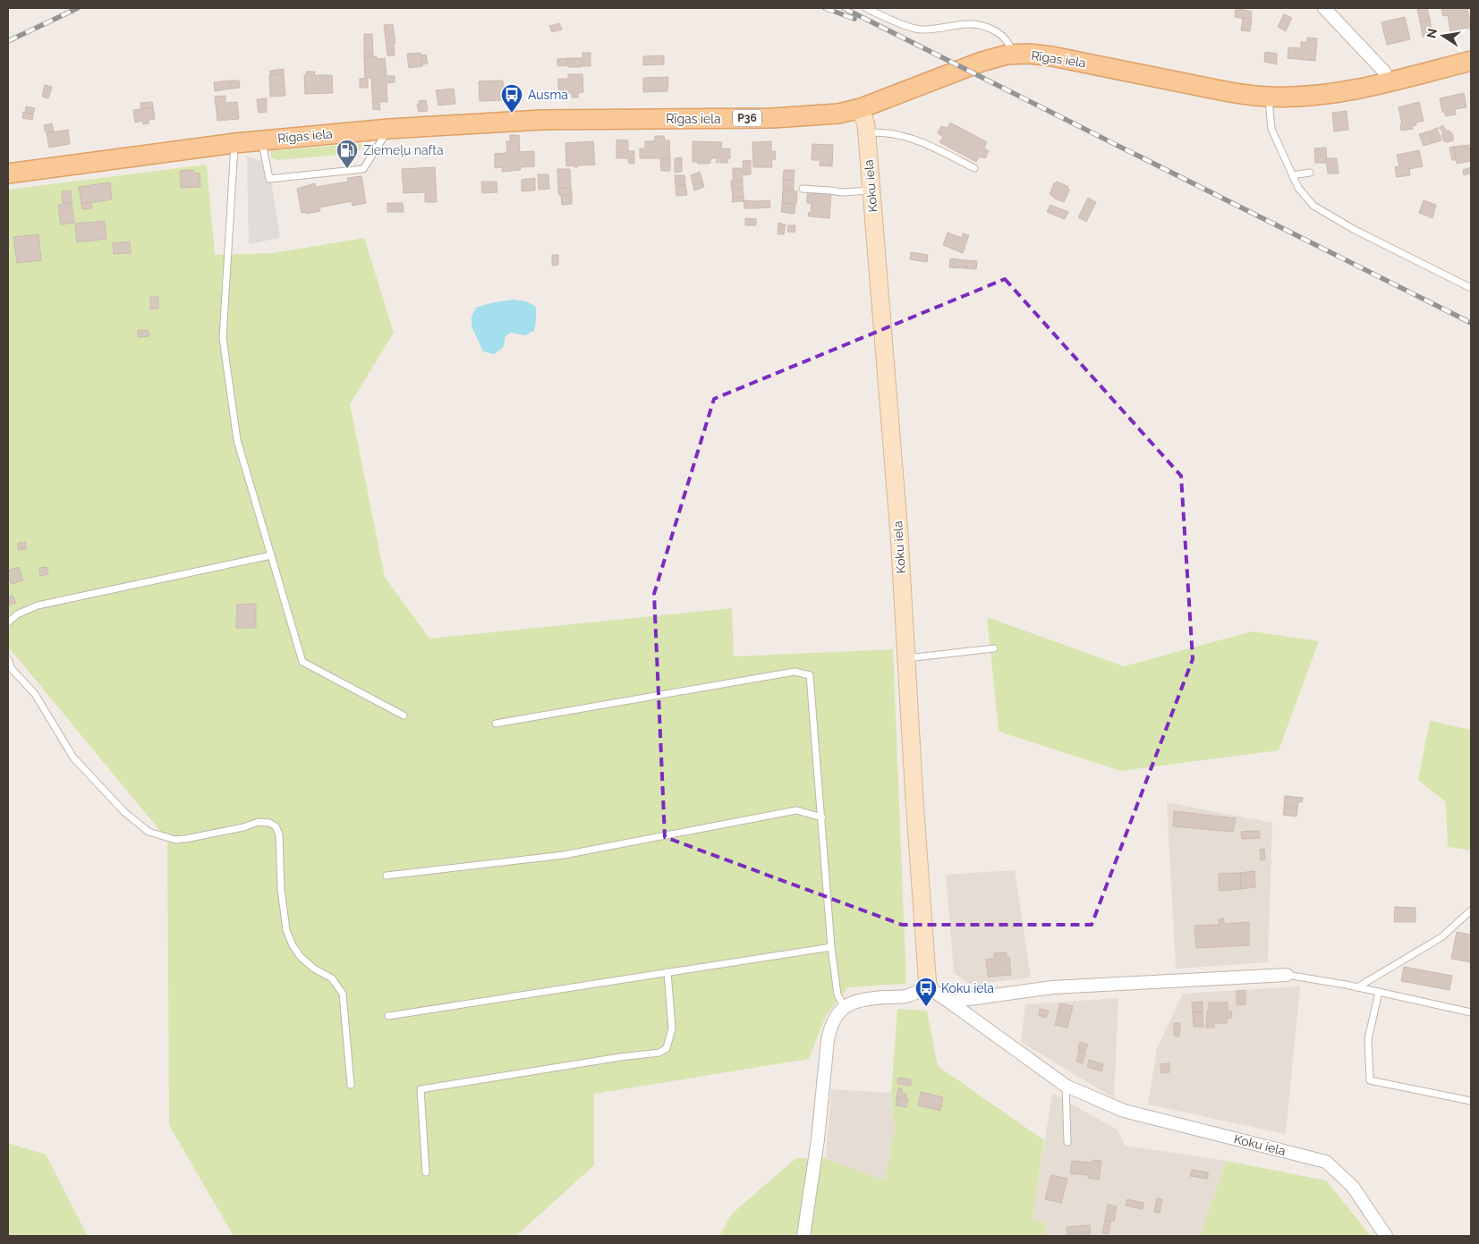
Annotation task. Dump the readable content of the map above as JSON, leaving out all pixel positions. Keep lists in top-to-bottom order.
{
  "streets": {
    "main road": ["Rīgas iela", "P36"],
    "street": ["Koku iela"]
  },
  "crossings": [
    ["Rīgas iela", "Koku iela"]
  ],
  "places": {
    "bus stop": ["Ausma", "Koku iela"],
    "fuel station": ["Ziemeļu nafta"]
  },
  "north": "left"
}
